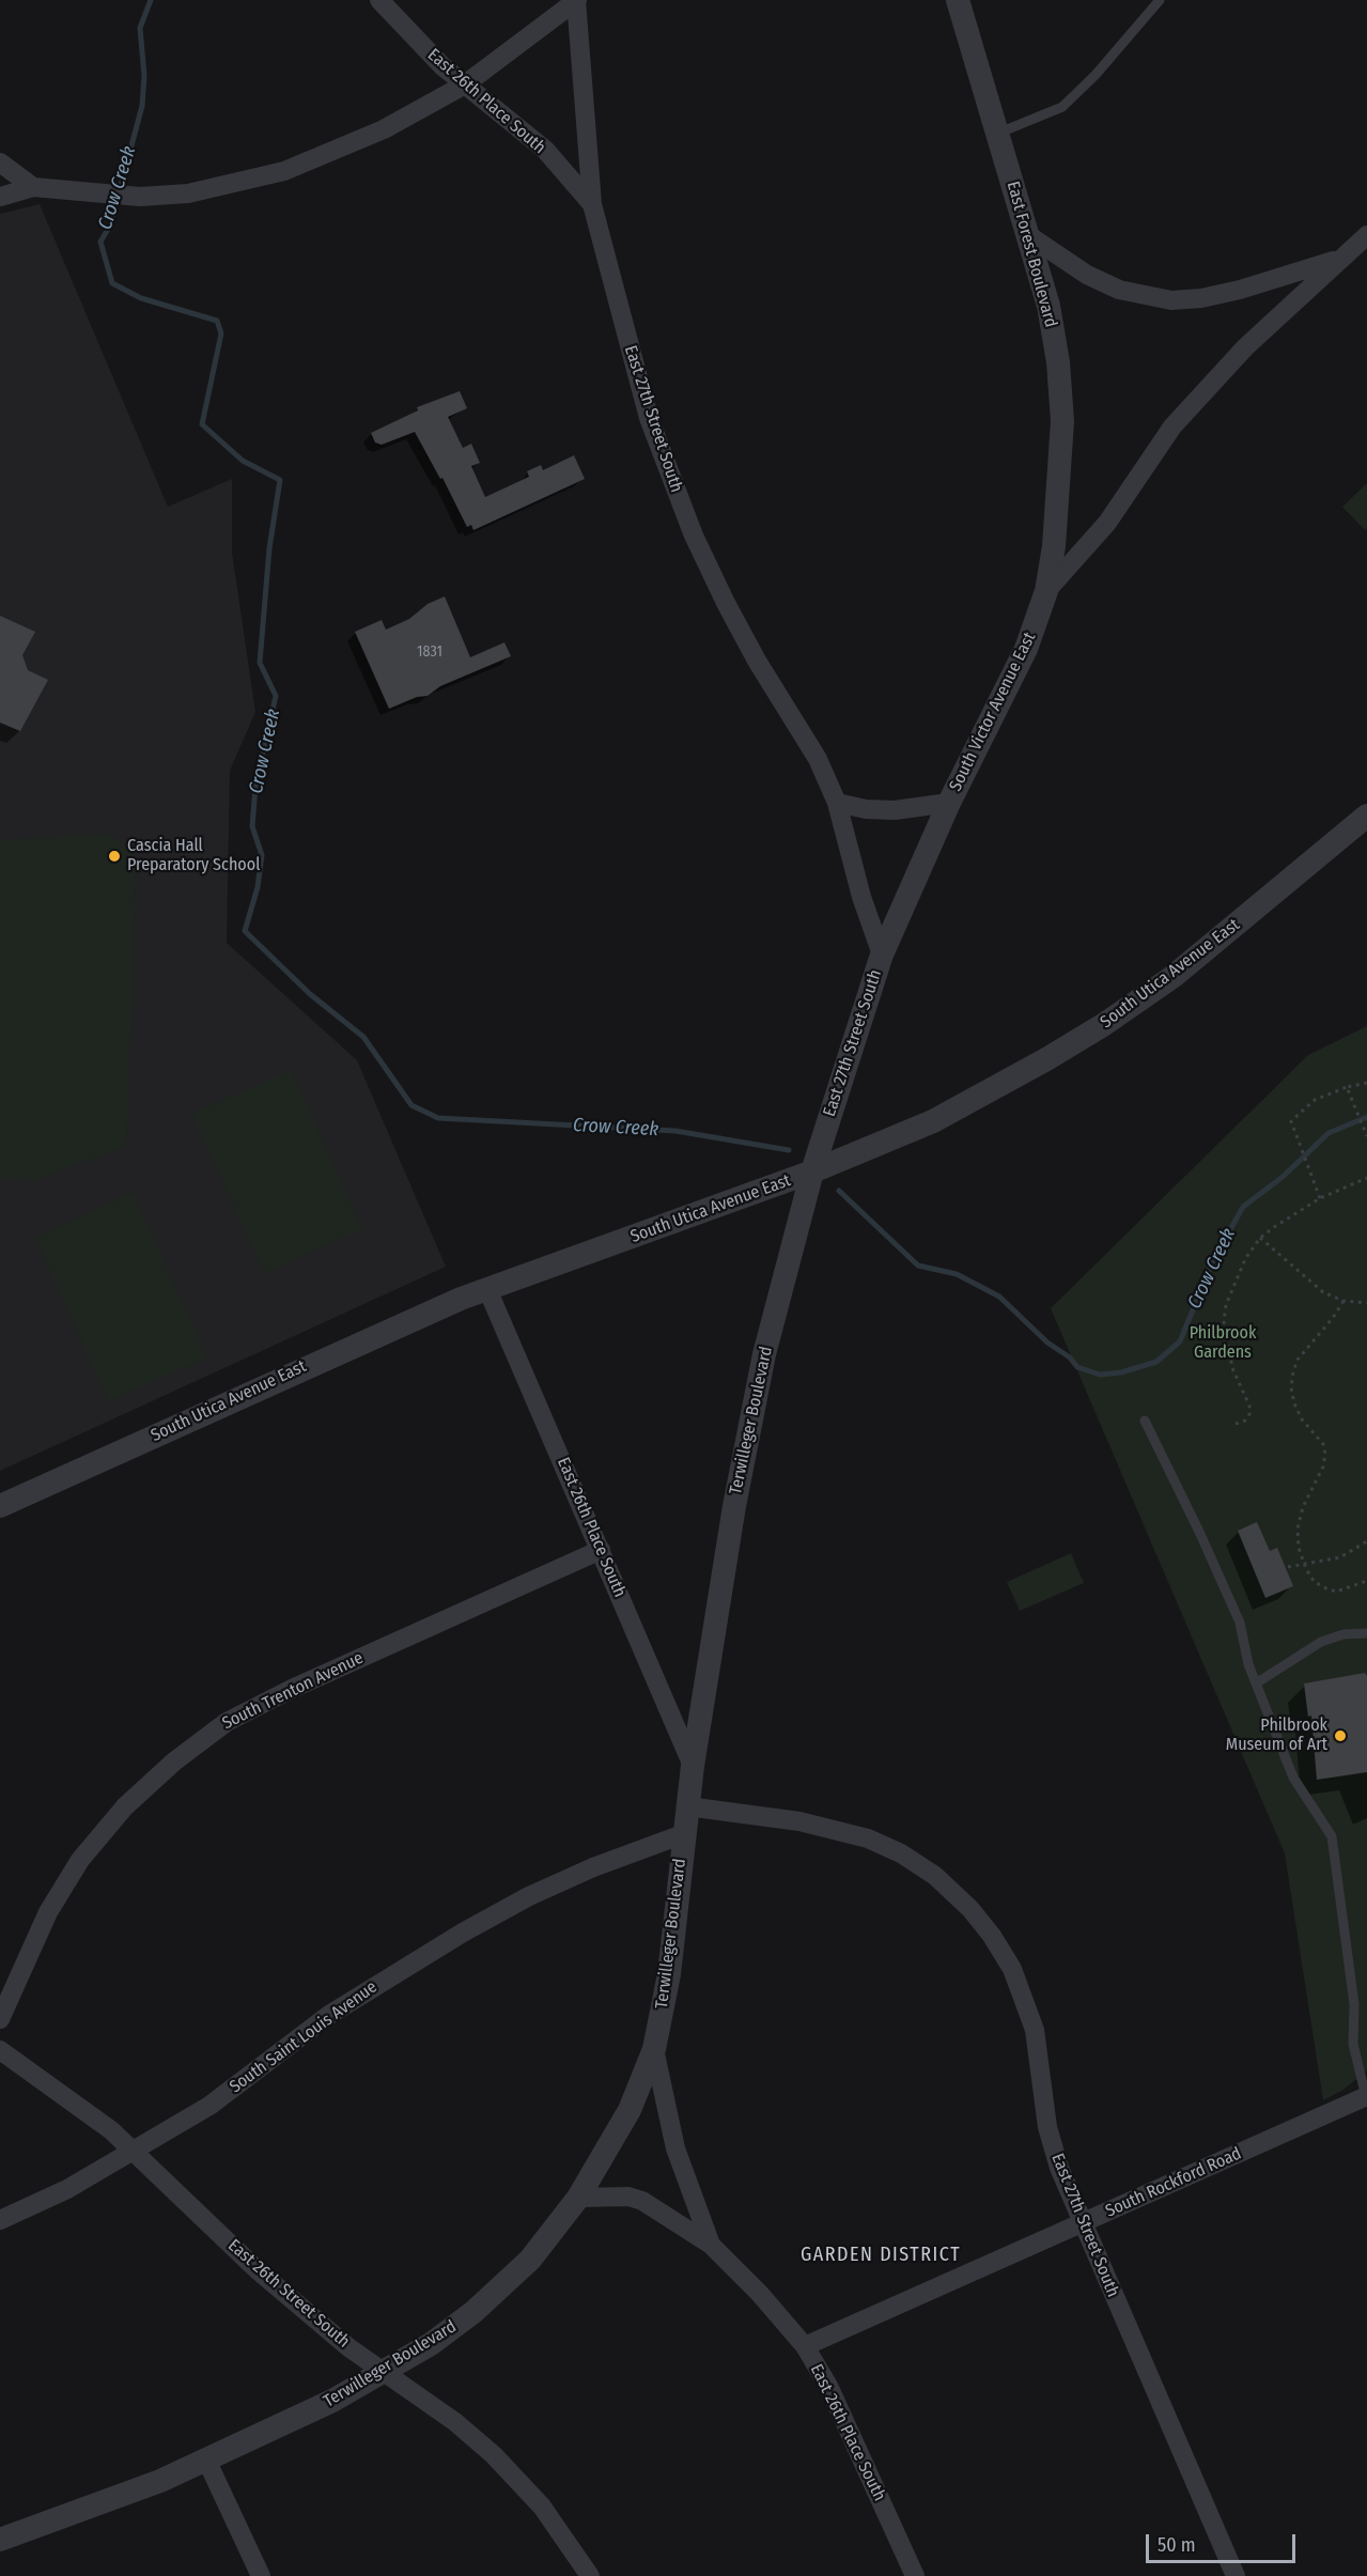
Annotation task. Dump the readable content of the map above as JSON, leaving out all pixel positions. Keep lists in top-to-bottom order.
{
  "streets": {
    "street": [
      "East 26th Place South",
      "East Forest Boulevard",
      "East 27th Street South",
      "South Victor Avenue East",
      "South Utica Avenue East",
      "Terwilleger Boulevard",
      "South Trenton Avenue",
      "South Saint Louis Avenue",
      "South Rockford Road",
      "East 26th Street South"
    ]
  },
  "crossings": [
    ["East 26th Place South", "East 27th Street South"],
    ["East 26th Place South", "South Utica Avenue East"],
    ["East 26th Place South", "Terwilleger Boulevard"],
    ["East 26th Place South", "South Trenton Avenue"],
    ["East 26th Place South", "South Rockford Road"],
    ["East Forest Boulevard", "South Victor Avenue East"],
    ["East 27th Street South", "South Victor Avenue East"],
    ["East 27th Street South", "South Utica Avenue East"],
    ["East 27th Street South", "Terwilleger Boulevard"],
    ["East 27th Street South", "South Rockford Road"],
    ["South Utica Avenue East", "Terwilleger Boulevard"],
    ["Terwilleger Boulevard", "South Saint Louis Avenue"],
    ["Terwilleger Boulevard", "East 26th Street South"],
    ["South Saint Louis Avenue", "East 26th Street South"]
  ],
  "districts": ["GARDEN DISTRICT"],
  "water": ["Crow Creek"],
  "parks": ["Philbrook Gardens"],
  "places": ["Cascia Hall Preparatory School", "Philbrook Museum of Art"],
  "house_numbers": ["1831"],
  "scale_bar": "50 m"
}
